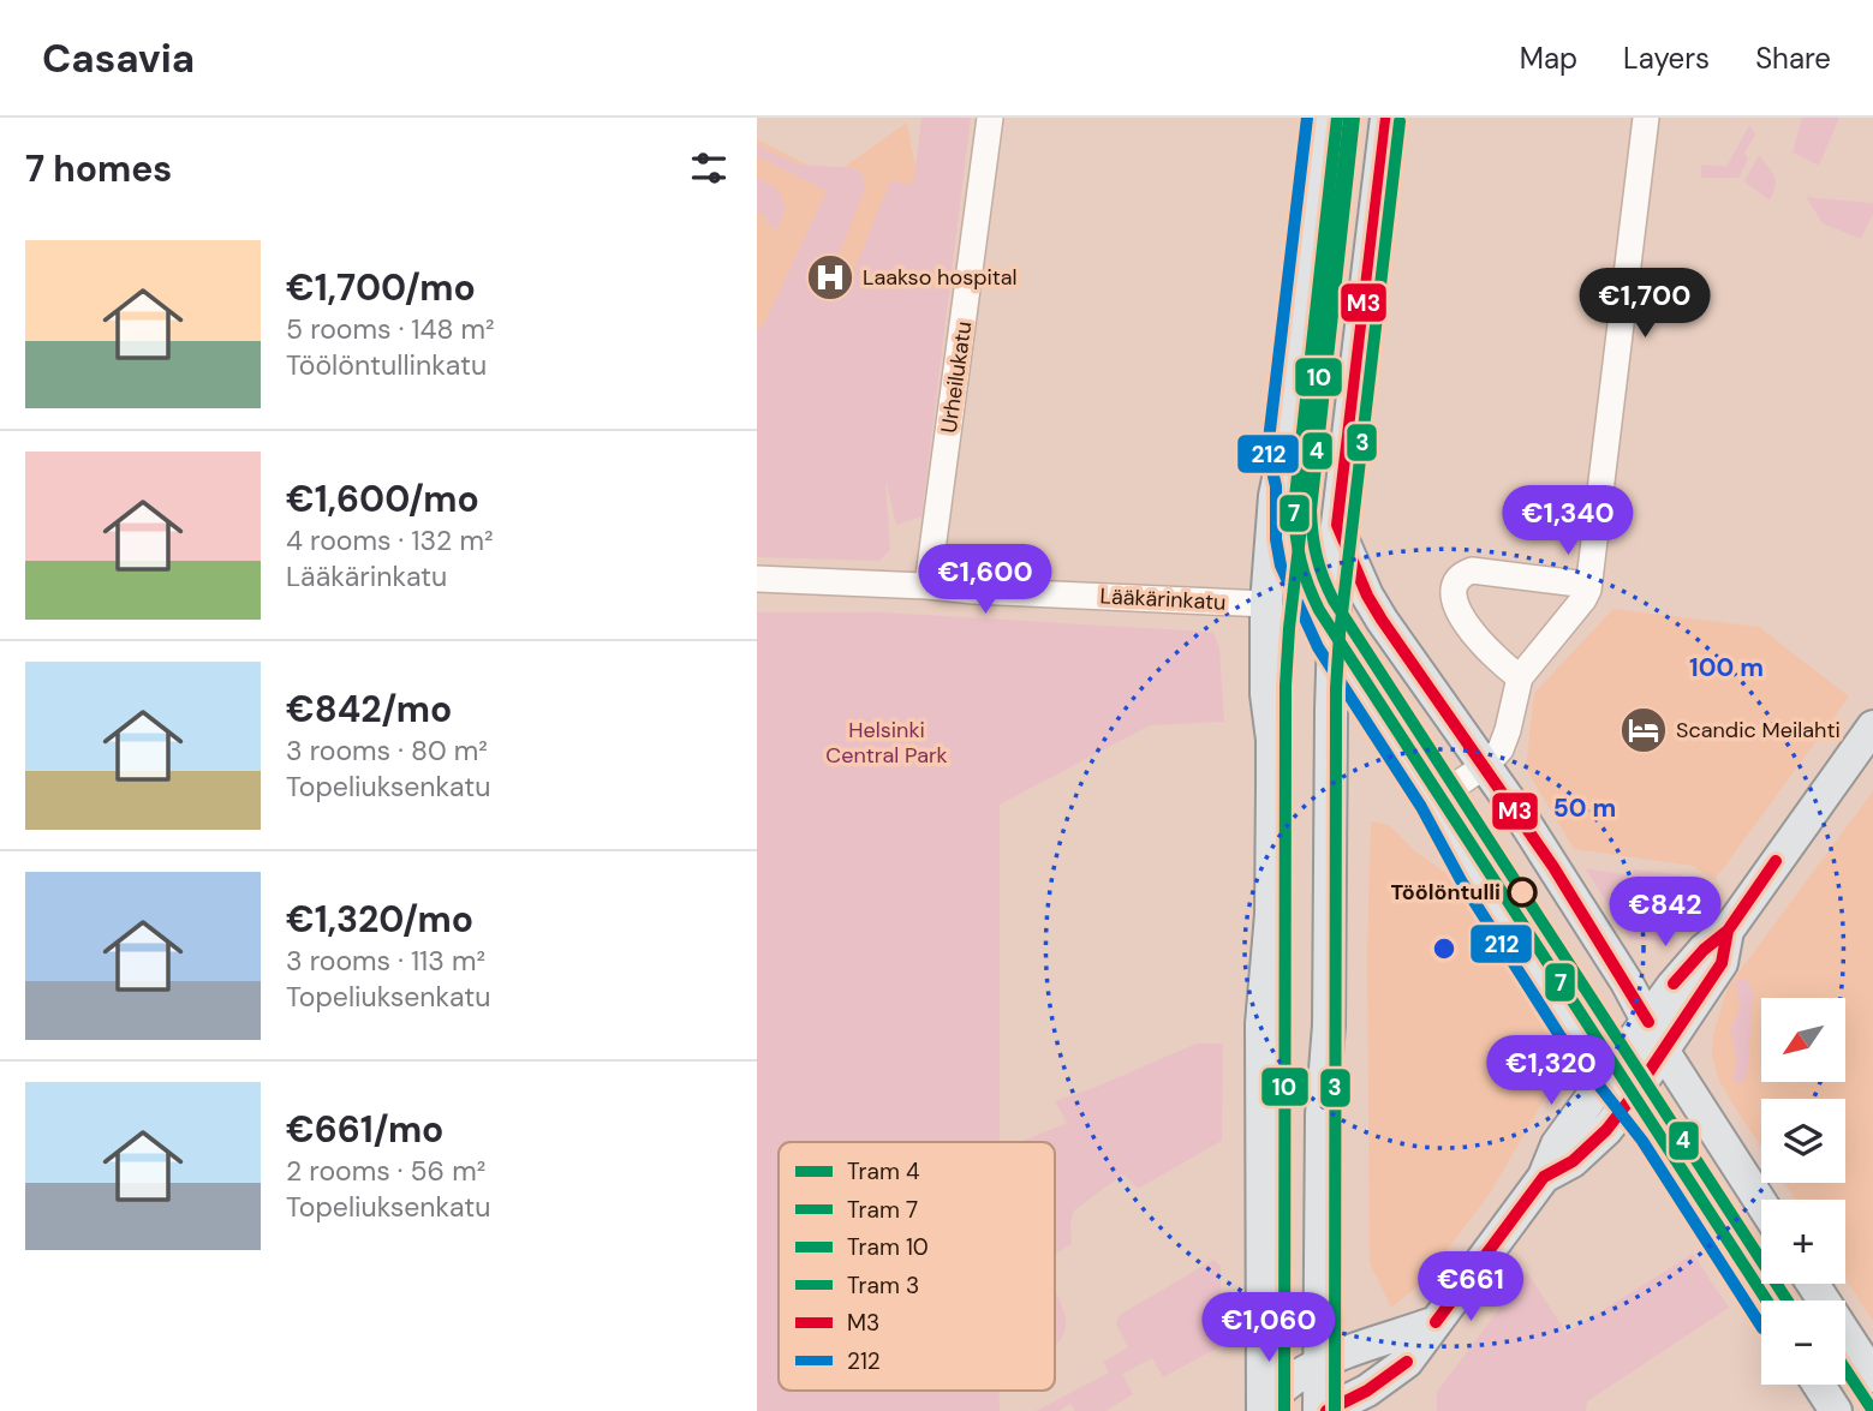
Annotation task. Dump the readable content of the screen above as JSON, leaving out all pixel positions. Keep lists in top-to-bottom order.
{
  "streets": {
    "street": ["Urheilukatu", "Lääkärinkatu"]
  },
  "crossings": [
    ["Urheilukatu", "Lääkärinkatu"]
  ],
  "parks": ["Helsinki Central Park"],
  "places": {
    "hospital": ["Laakso hospital"],
    "hotel": ["Scandic Meilahti"],
    "other": ["Töölöntulli"]
  },
  "lines": [
    "tram line 4",
    "tram line 7",
    "tram line 10",
    "transit line M3",
    "transit line 212",
    "tram line 3"
  ],
  "legend": [
    "Tram 4",
    "Tram 7",
    "Tram 10",
    "Tram 3",
    "M3",
    "212"
  ],
  "north": "bottom left",
  "page": {
    "header": "Casavia",
    "nav": ["Map", "Layers", "Share"],
    "heading": "7 homes",
    "list": [
      {
        "name": "€1,700/mo",
        "note": "5 rooms · 148 m² · Töölöntullinkatu"
      },
      {
        "name": "€1,600/mo",
        "note": "4 rooms · 132 m² · Lääkärinkatu"
      },
      {
        "name": "€842/mo",
        "note": "3 rooms · 80 m² · Topeliuksenkatu"
      },
      {
        "name": "€1,320/mo",
        "note": "3 rooms · 113 m² · Topeliuksenkatu"
      },
      {
        "name": "€661/mo",
        "note": "2 rooms · 56 m² · Topeliuksenkatu"
      }
    ],
    "price": [
      "€1,700",
      "€1,340",
      "€1,600",
      "€842",
      "€1,320",
      "€661",
      "€1,060"
    ],
    "map_buttons": ["+", "−"]
  },
  "rings": ["100 m", "50 m"]
}
